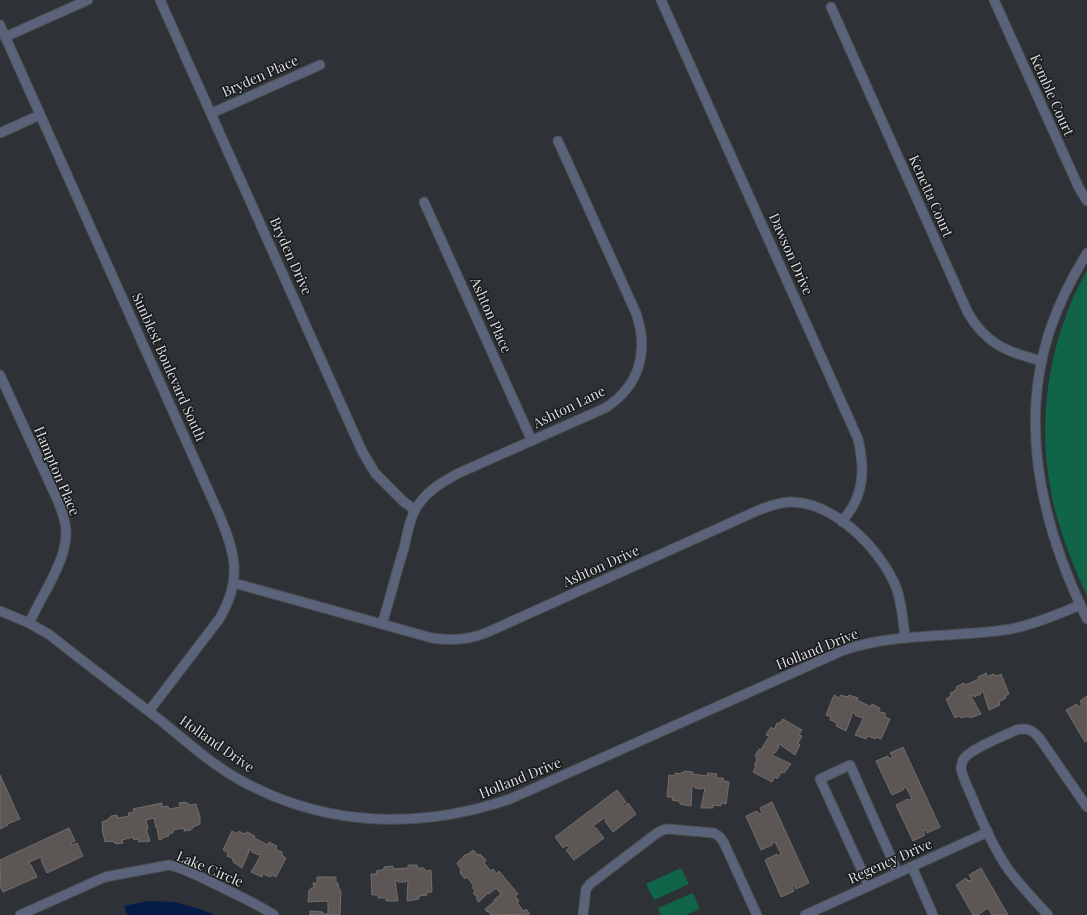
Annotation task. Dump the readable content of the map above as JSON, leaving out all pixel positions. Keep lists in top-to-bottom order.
{
  "streets": {
    "street": [
      "Bryden Place",
      "Kemble Court",
      "Kenetta Court",
      "Dawson Drive",
      "Bryden Drive",
      "Ashton Place",
      "Sunblest Boulevard South",
      "Ashton Lane",
      "Hampton Place",
      "Ashton Drive",
      "Holland Drive",
      "Regency Drive",
      "Lake Circle"
    ]
  },
  "crossings": [
    ["Bryden Place", "Bryden Drive"],
    ["Dawson Drive", "Ashton Drive"],
    ["Bryden Drive", "Ashton Lane"],
    ["Ashton Place", "Ashton Lane"],
    ["Sunblest Boulevard South", "Ashton Drive"],
    ["Sunblest Boulevard South", "Holland Drive"],
    ["Ashton Lane", "Ashton Drive"],
    ["Hampton Place", "Holland Drive"],
    ["Ashton Drive", "Holland Drive"]
  ]
}
